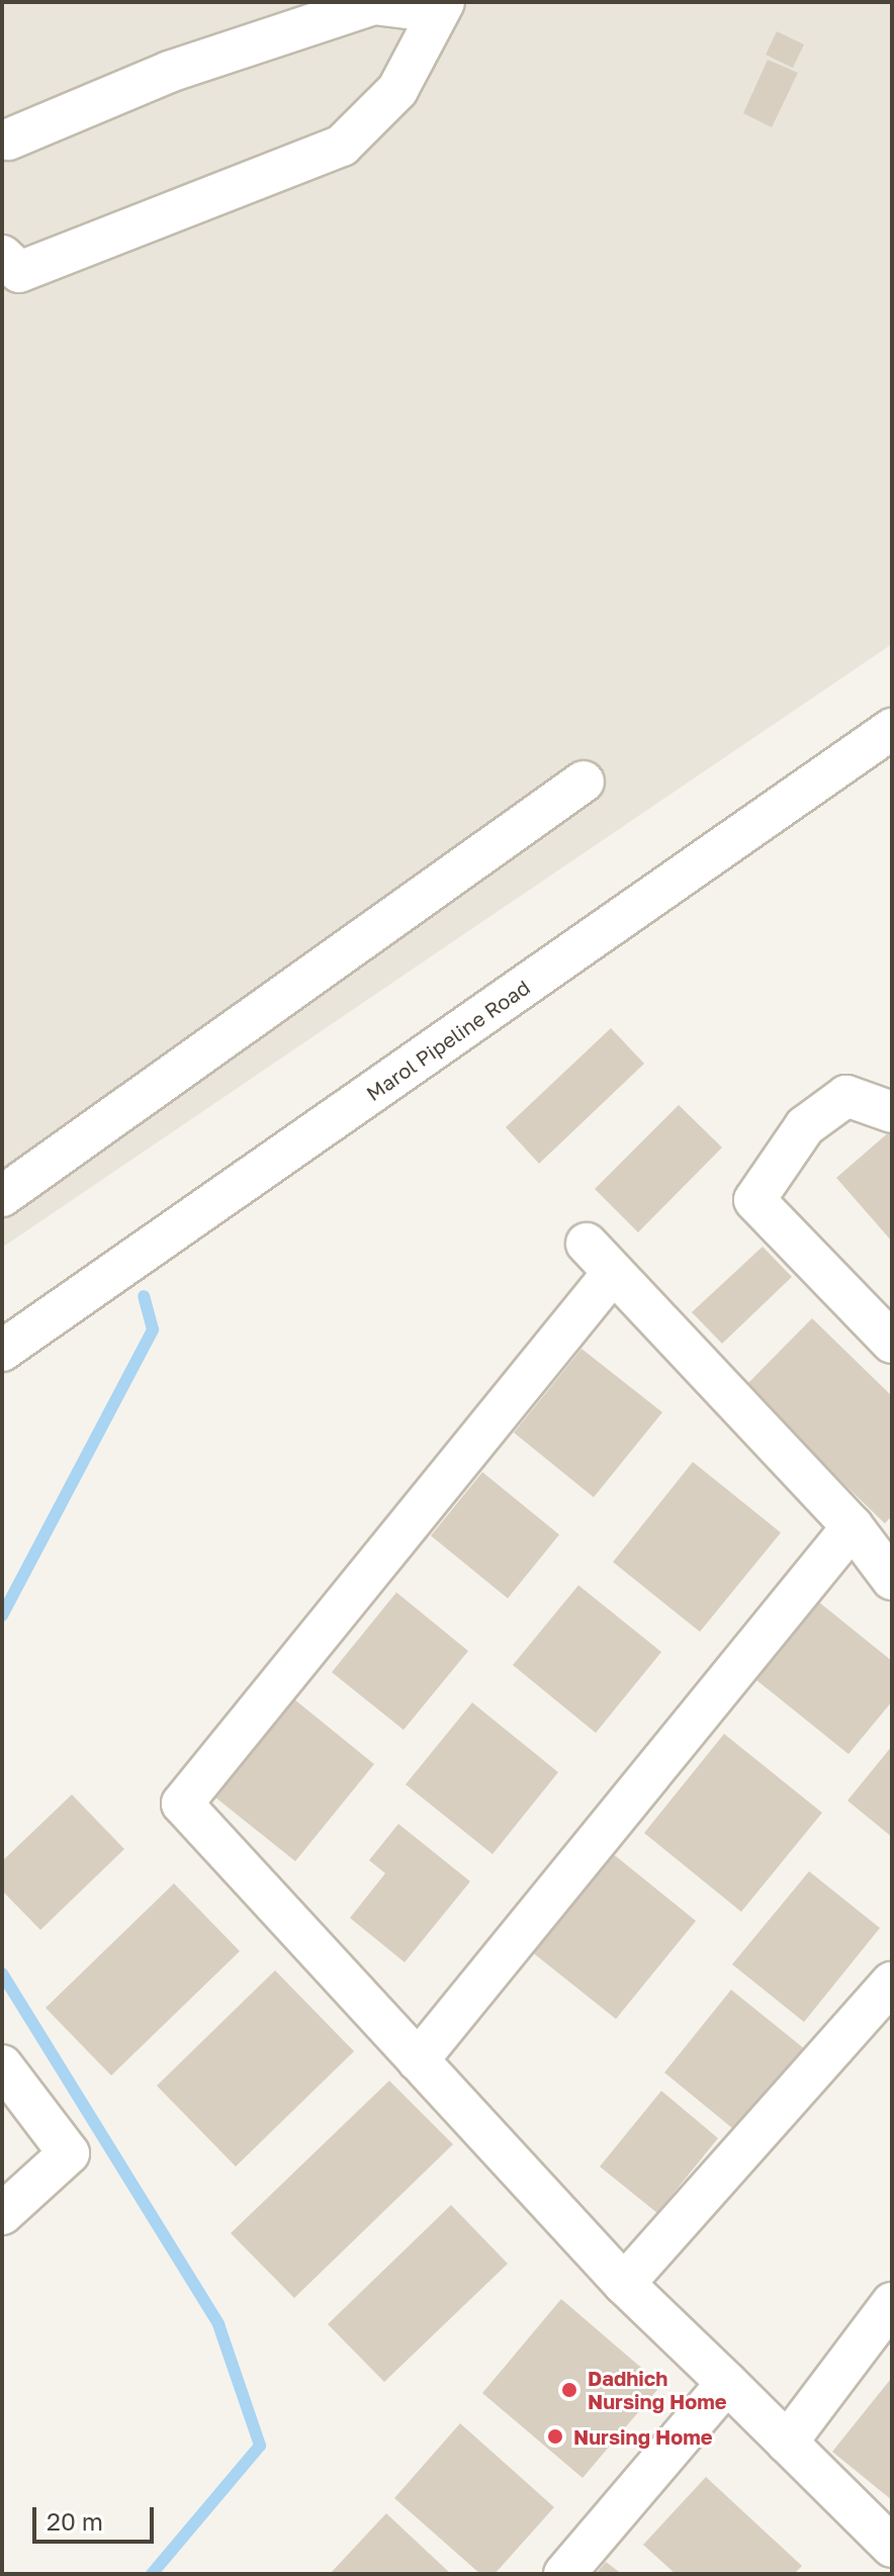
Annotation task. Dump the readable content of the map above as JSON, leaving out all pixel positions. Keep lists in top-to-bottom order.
{
  "streets": {
    "street": ["Marol Pipeline Road"]
  },
  "places": ["Dadhich Nursing Home", "Nursing Home"],
  "scale_bar": "20 m"
}
